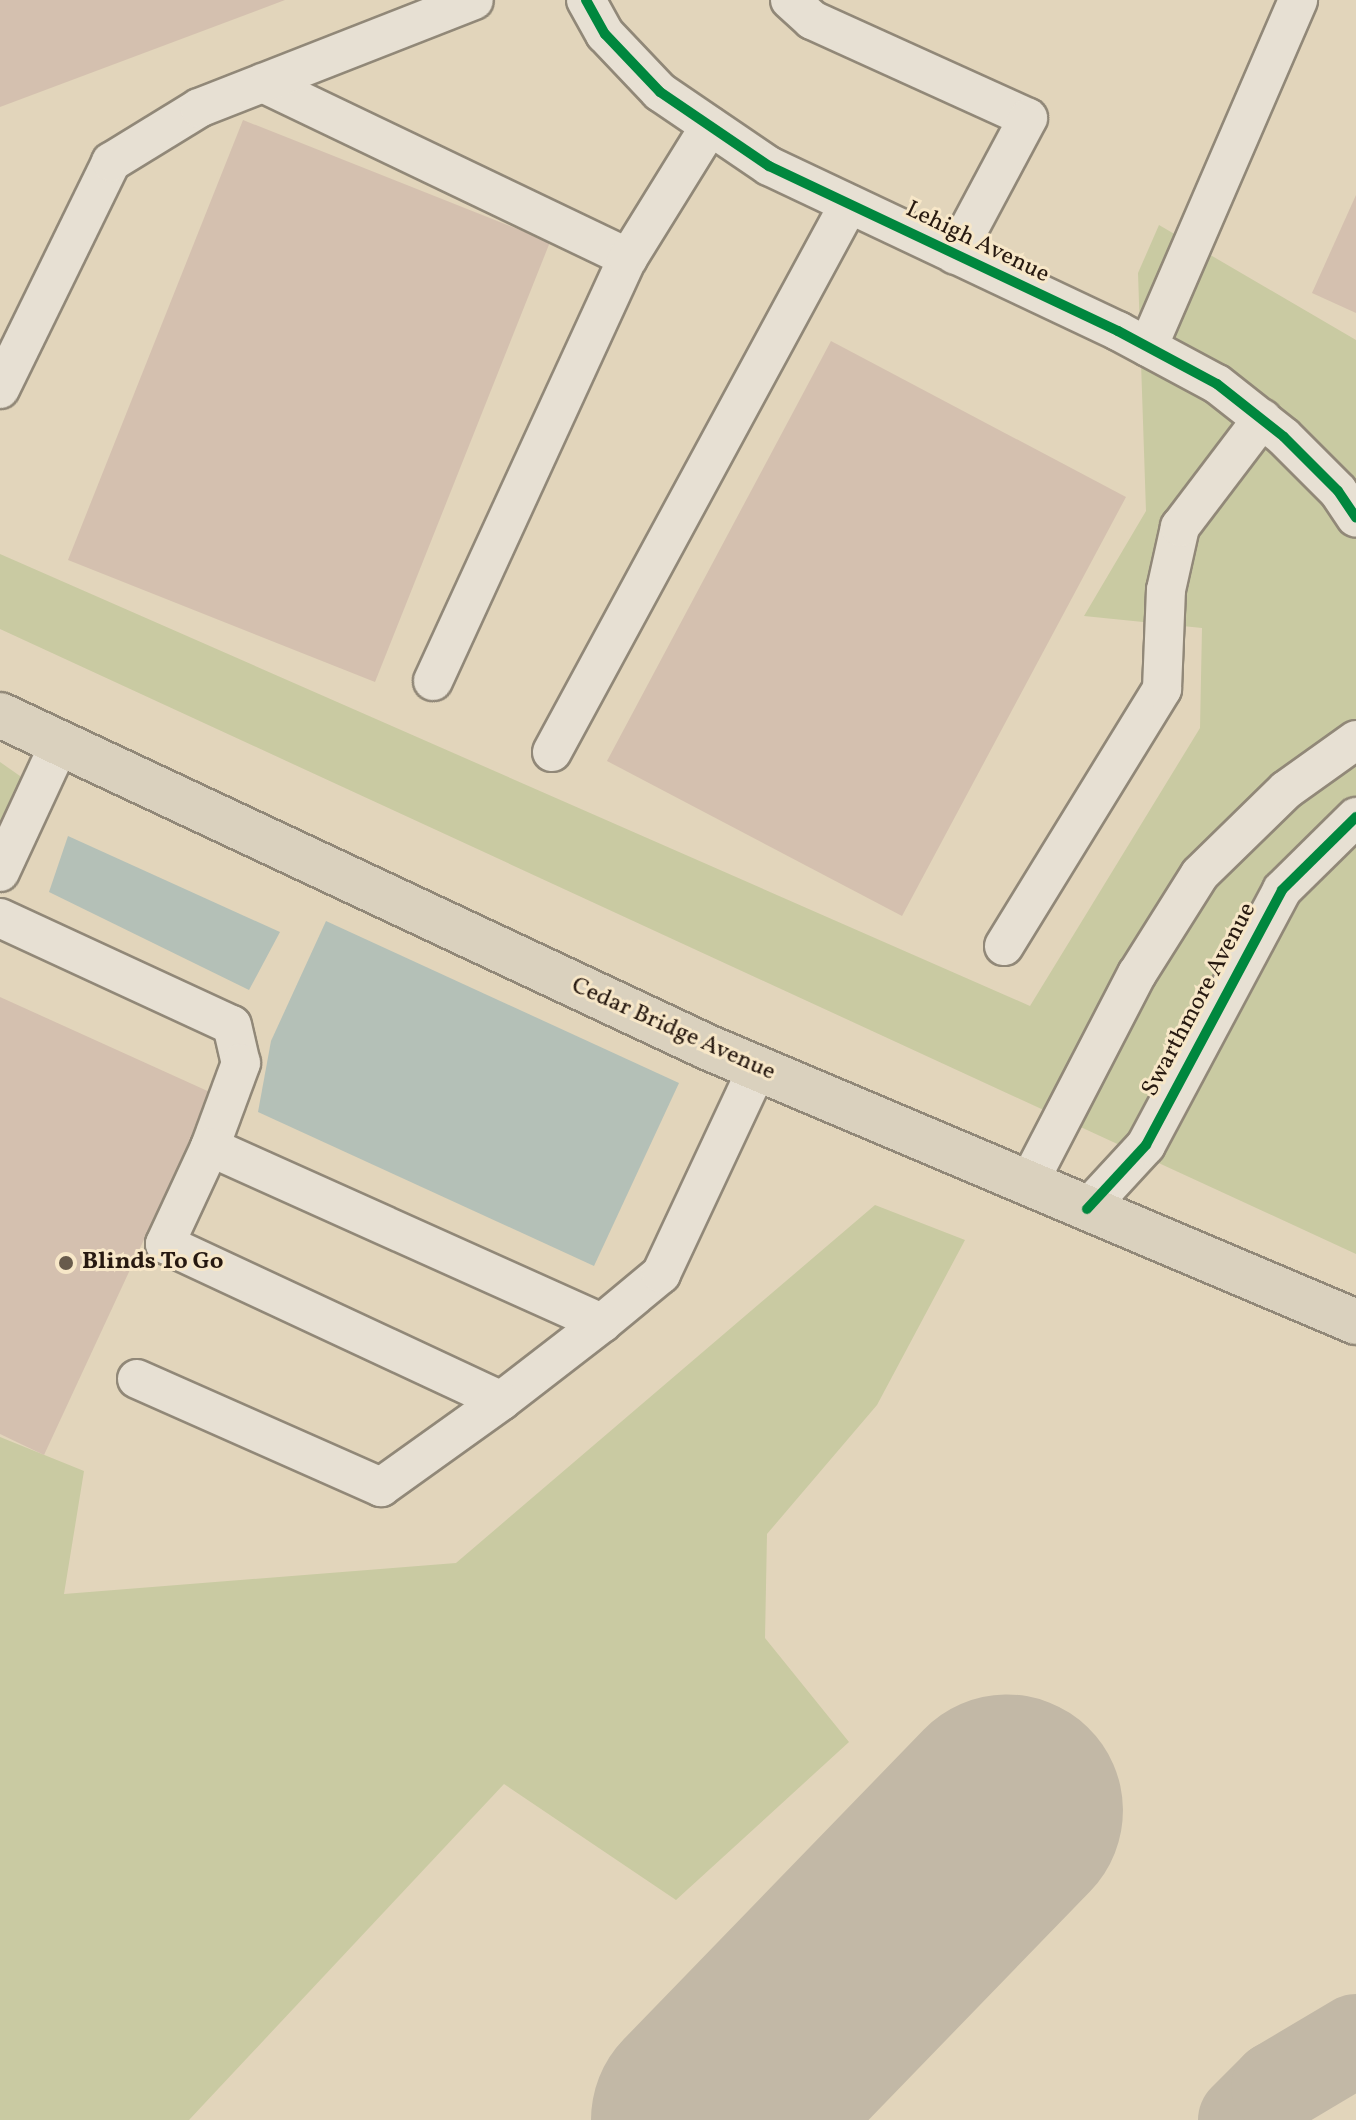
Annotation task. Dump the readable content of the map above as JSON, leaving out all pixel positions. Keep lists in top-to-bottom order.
{
  "streets": {
    "main road": ["Cedar Bridge Avenue"],
    "street": ["Lehigh Avenue", "Swarthmore Avenue"]
  },
  "crossings": [
    ["Swarthmore Avenue", "Cedar Bridge Avenue"]
  ],
  "places": ["Blinds To Go"]
}
